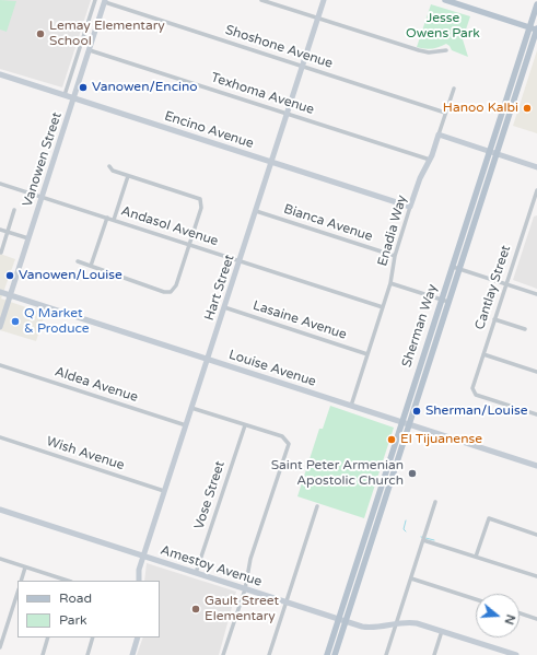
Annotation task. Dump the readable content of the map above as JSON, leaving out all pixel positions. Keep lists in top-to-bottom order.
{
  "streets": {
    "main road": ["Sherman Way"],
    "street": [
      "Shoshone Avenue",
      "Texhoma Avenue",
      "Encino Avenue",
      "Vanowen Street",
      "Bianca Avenue",
      "Andasol Avenue",
      "Enadia Way",
      "Hart Street",
      "Cantlay Street",
      "Lasaine Avenue",
      "Louise Avenue",
      "Aldea Avenue",
      "Wish Avenue",
      "Vose Street",
      "Amestoy Avenue"
    ]
  },
  "crossings": [
    ["Shoshone Avenue", "Vanowen Street"],
    ["Shoshone Avenue", "Enadia Way"],
    ["Shoshone Avenue", "Hart Street"],
    ["Texhoma Avenue", "Vanowen Street"],
    ["Texhoma Avenue", "Enadia Way"],
    ["Texhoma Avenue", "Hart Street"],
    ["Encino Avenue", "Vanowen Street"],
    ["Encino Avenue", "Enadia Way"],
    ["Encino Avenue", "Hart Street"],
    ["Vanowen Street", "Andasol Avenue"],
    ["Vanowen Street", "Louise Avenue"],
    ["Bianca Avenue", "Enadia Way"],
    ["Bianca Avenue", "Hart Street"],
    ["Andasol Avenue", "Enadia Way"],
    ["Andasol Avenue", "Hart Street"],
    ["Enadia Way", "Lasaine Avenue"],
    ["Enadia Way", "Louise Avenue"],
    ["Hart Street", "Lasaine Avenue"],
    ["Hart Street", "Louise Avenue"],
    ["Hart Street", "Aldea Avenue"],
    ["Hart Street", "Wish Avenue"],
    ["Hart Street", "Amestoy Avenue"],
    ["Sherman Way", "Louise Avenue"],
    ["Sherman Way", "Amestoy Avenue"],
    ["Vose Street", "Amestoy Avenue"]
  ],
  "parks": ["Jesse Owens Park"],
  "places": [
    "Lemay Elementary School",
    "Vanowen/Encino",
    "Hanoo Kalbi",
    "Vanowen/Louise",
    "Q Market & Produce",
    "Sherman/Louise",
    "El Tijuanense",
    "Saint Peter Armenian Apostolic Church",
    "Gault Street Elementary"
  ],
  "legend": ["Road", "Park"],
  "north": "right"
}
